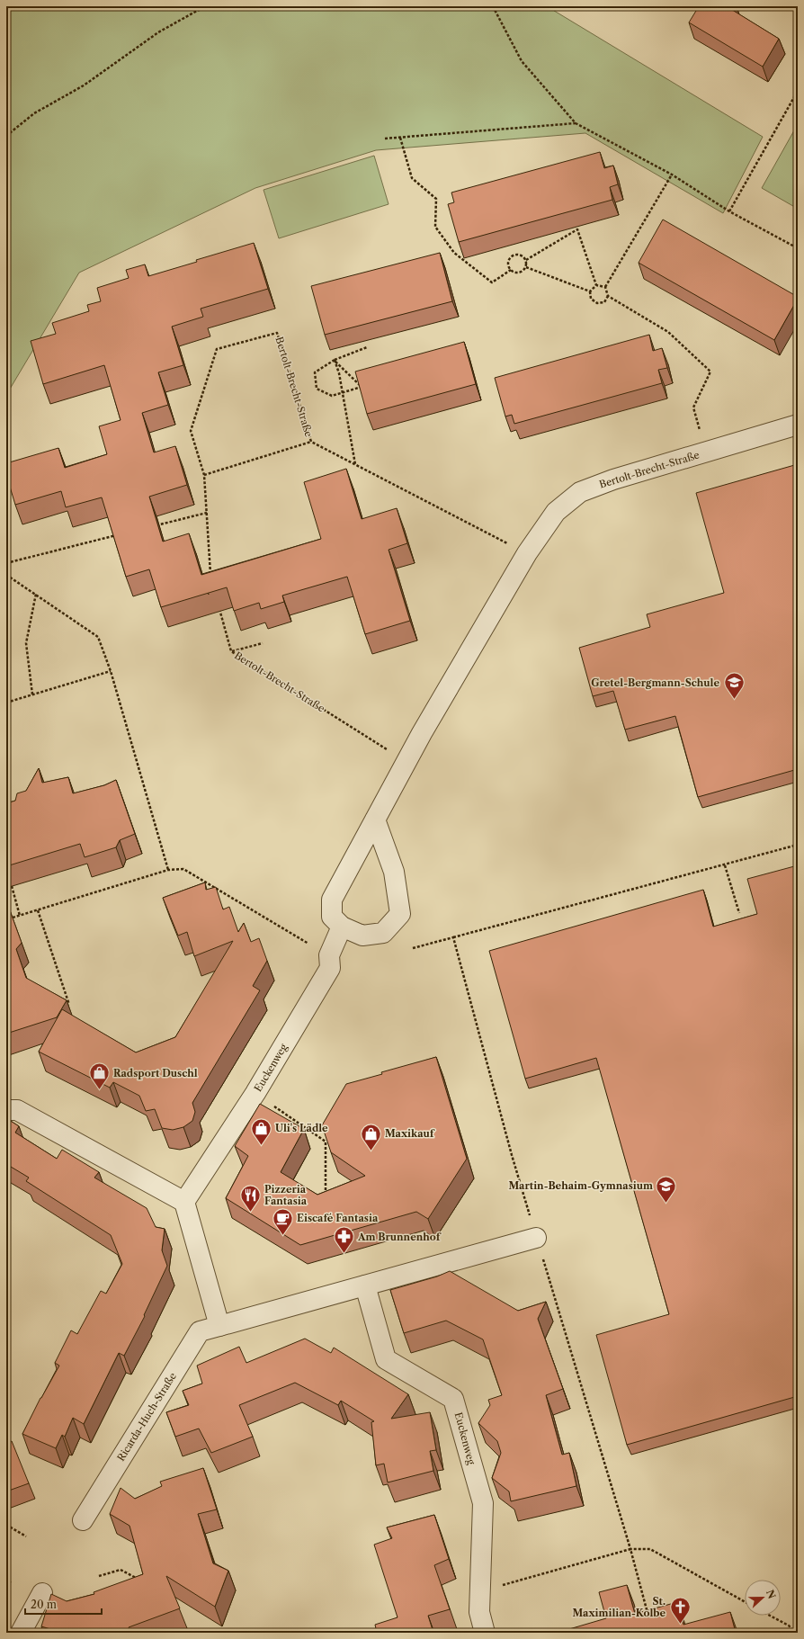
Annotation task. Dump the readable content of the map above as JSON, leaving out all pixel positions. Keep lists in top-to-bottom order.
{
  "streets": {
    "street": ["Bertolt-Brecht-Straße", "Euckenweg", "Ricarda-Huch-Straße"]
  },
  "crossings": [
    ["Bertolt-Brecht-Straße", "Euckenweg"]
  ],
  "places": {
    "school or university": ["Gretel-Bergmann-Schule", "Martin-Behaim-Gymnasium"],
    "shop": ["Radsport Duschl", "Uli's Lädle", "Maxikauf"],
    "restaurant": ["Pizzeria Fantasia"],
    "cafe": ["Eiscafé Fantasia"],
    "pharmacy": ["Am Brunnenhof"],
    "church": ["St. Maximilian-Kolbe"]
  },
  "scale_bar": "20 m",
  "north": "right"
}
